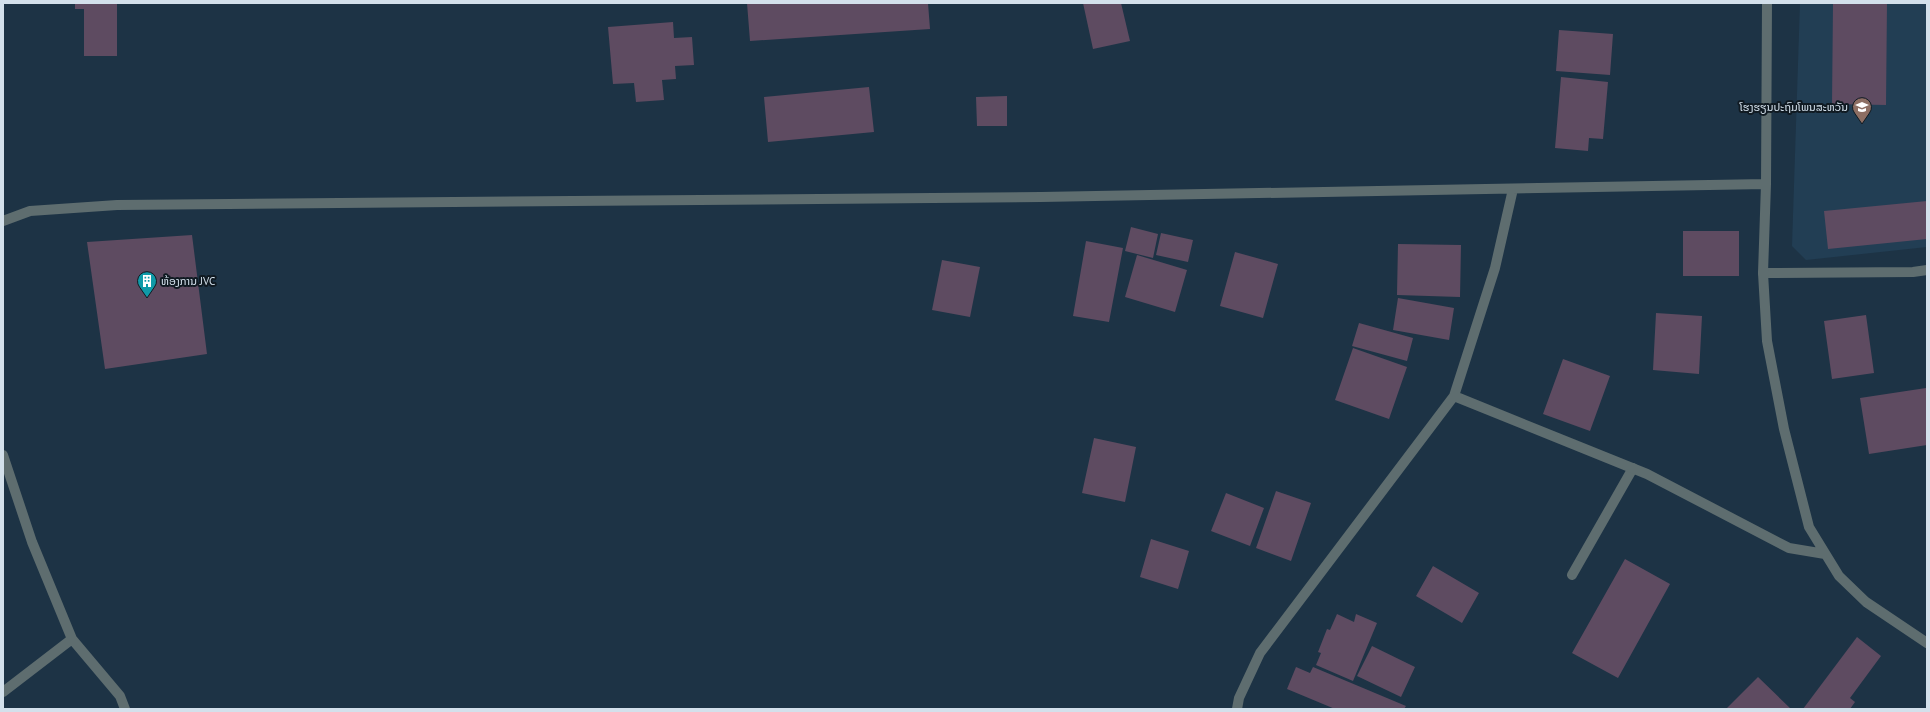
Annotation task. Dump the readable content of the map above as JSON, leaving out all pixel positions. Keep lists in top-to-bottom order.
{
  "places": {
    "school or university": ["ໂຮງຮຽນປະຖົມໂພນສະຫວັນ"],
    "building": ["ຫ້ອງການ JVC"]
  }
}
